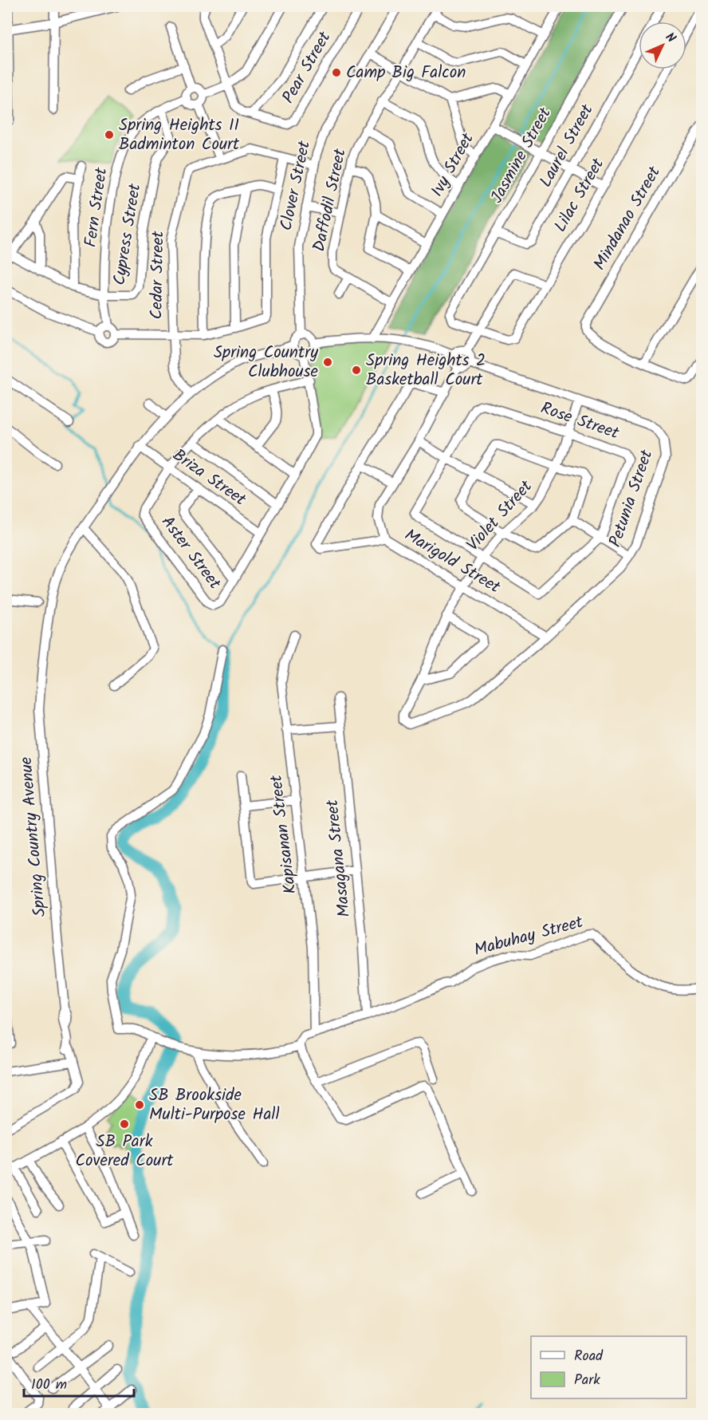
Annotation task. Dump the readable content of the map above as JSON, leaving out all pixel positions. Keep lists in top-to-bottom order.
{
  "streets": {
    "street": [
      "Pear Street",
      "Laurel Street",
      "Jasmine Street",
      "Ivy Street",
      "Clover Street",
      "Lilac Street",
      "Daffodil Street",
      "Fern Street",
      "Mindanao Street",
      "Cypress Street",
      "Cedar Street",
      "Rose Street",
      "Briza Street",
      "Petunia Street",
      "Violet Street",
      "Aster Street",
      "Marigold Street",
      "Kapisanan Street",
      "Spring Country Avenue",
      "Masagana Street",
      "Mabuhay Street"
    ]
  },
  "crossings": [
    ["Laurel Street", "Jasmine Street"],
    ["Jasmine Street", "Lilac Street"],
    ["Ivy Street", "Daffodil Street"],
    ["Clover Street", "Cedar Street"],
    ["Clover Street", "Aster Street"],
    ["Clover Street", "Spring Country Avenue"],
    ["Fern Street", "Cypress Street"],
    ["Cedar Street", "Spring Country Avenue"],
    ["Rose Street", "Violet Street"],
    ["Briza Street", "Aster Street"],
    ["Briza Street", "Spring Country Avenue"],
    ["Petunia Street", "Violet Street"],
    ["Petunia Street", "Marigold Street"],
    ["Violet Street", "Marigold Street"],
    ["Aster Street", "Spring Country Avenue"],
    ["Kapisanan Street", "Mabuhay Street"],
    ["Masagana Street", "Mabuhay Street"]
  ],
  "places": [
    "Camp Big Falcon",
    "Spring Heights II Badminton Court",
    "Spring Country Clubhouse",
    "Spring Heights 2 Basketball Court",
    "SB Brookside Multi-Purpose Hall",
    "SB Park Covered Court"
  ],
  "legend": ["Road", "Park"],
  "scale_bar": "100 m",
  "north": "top right"
}
